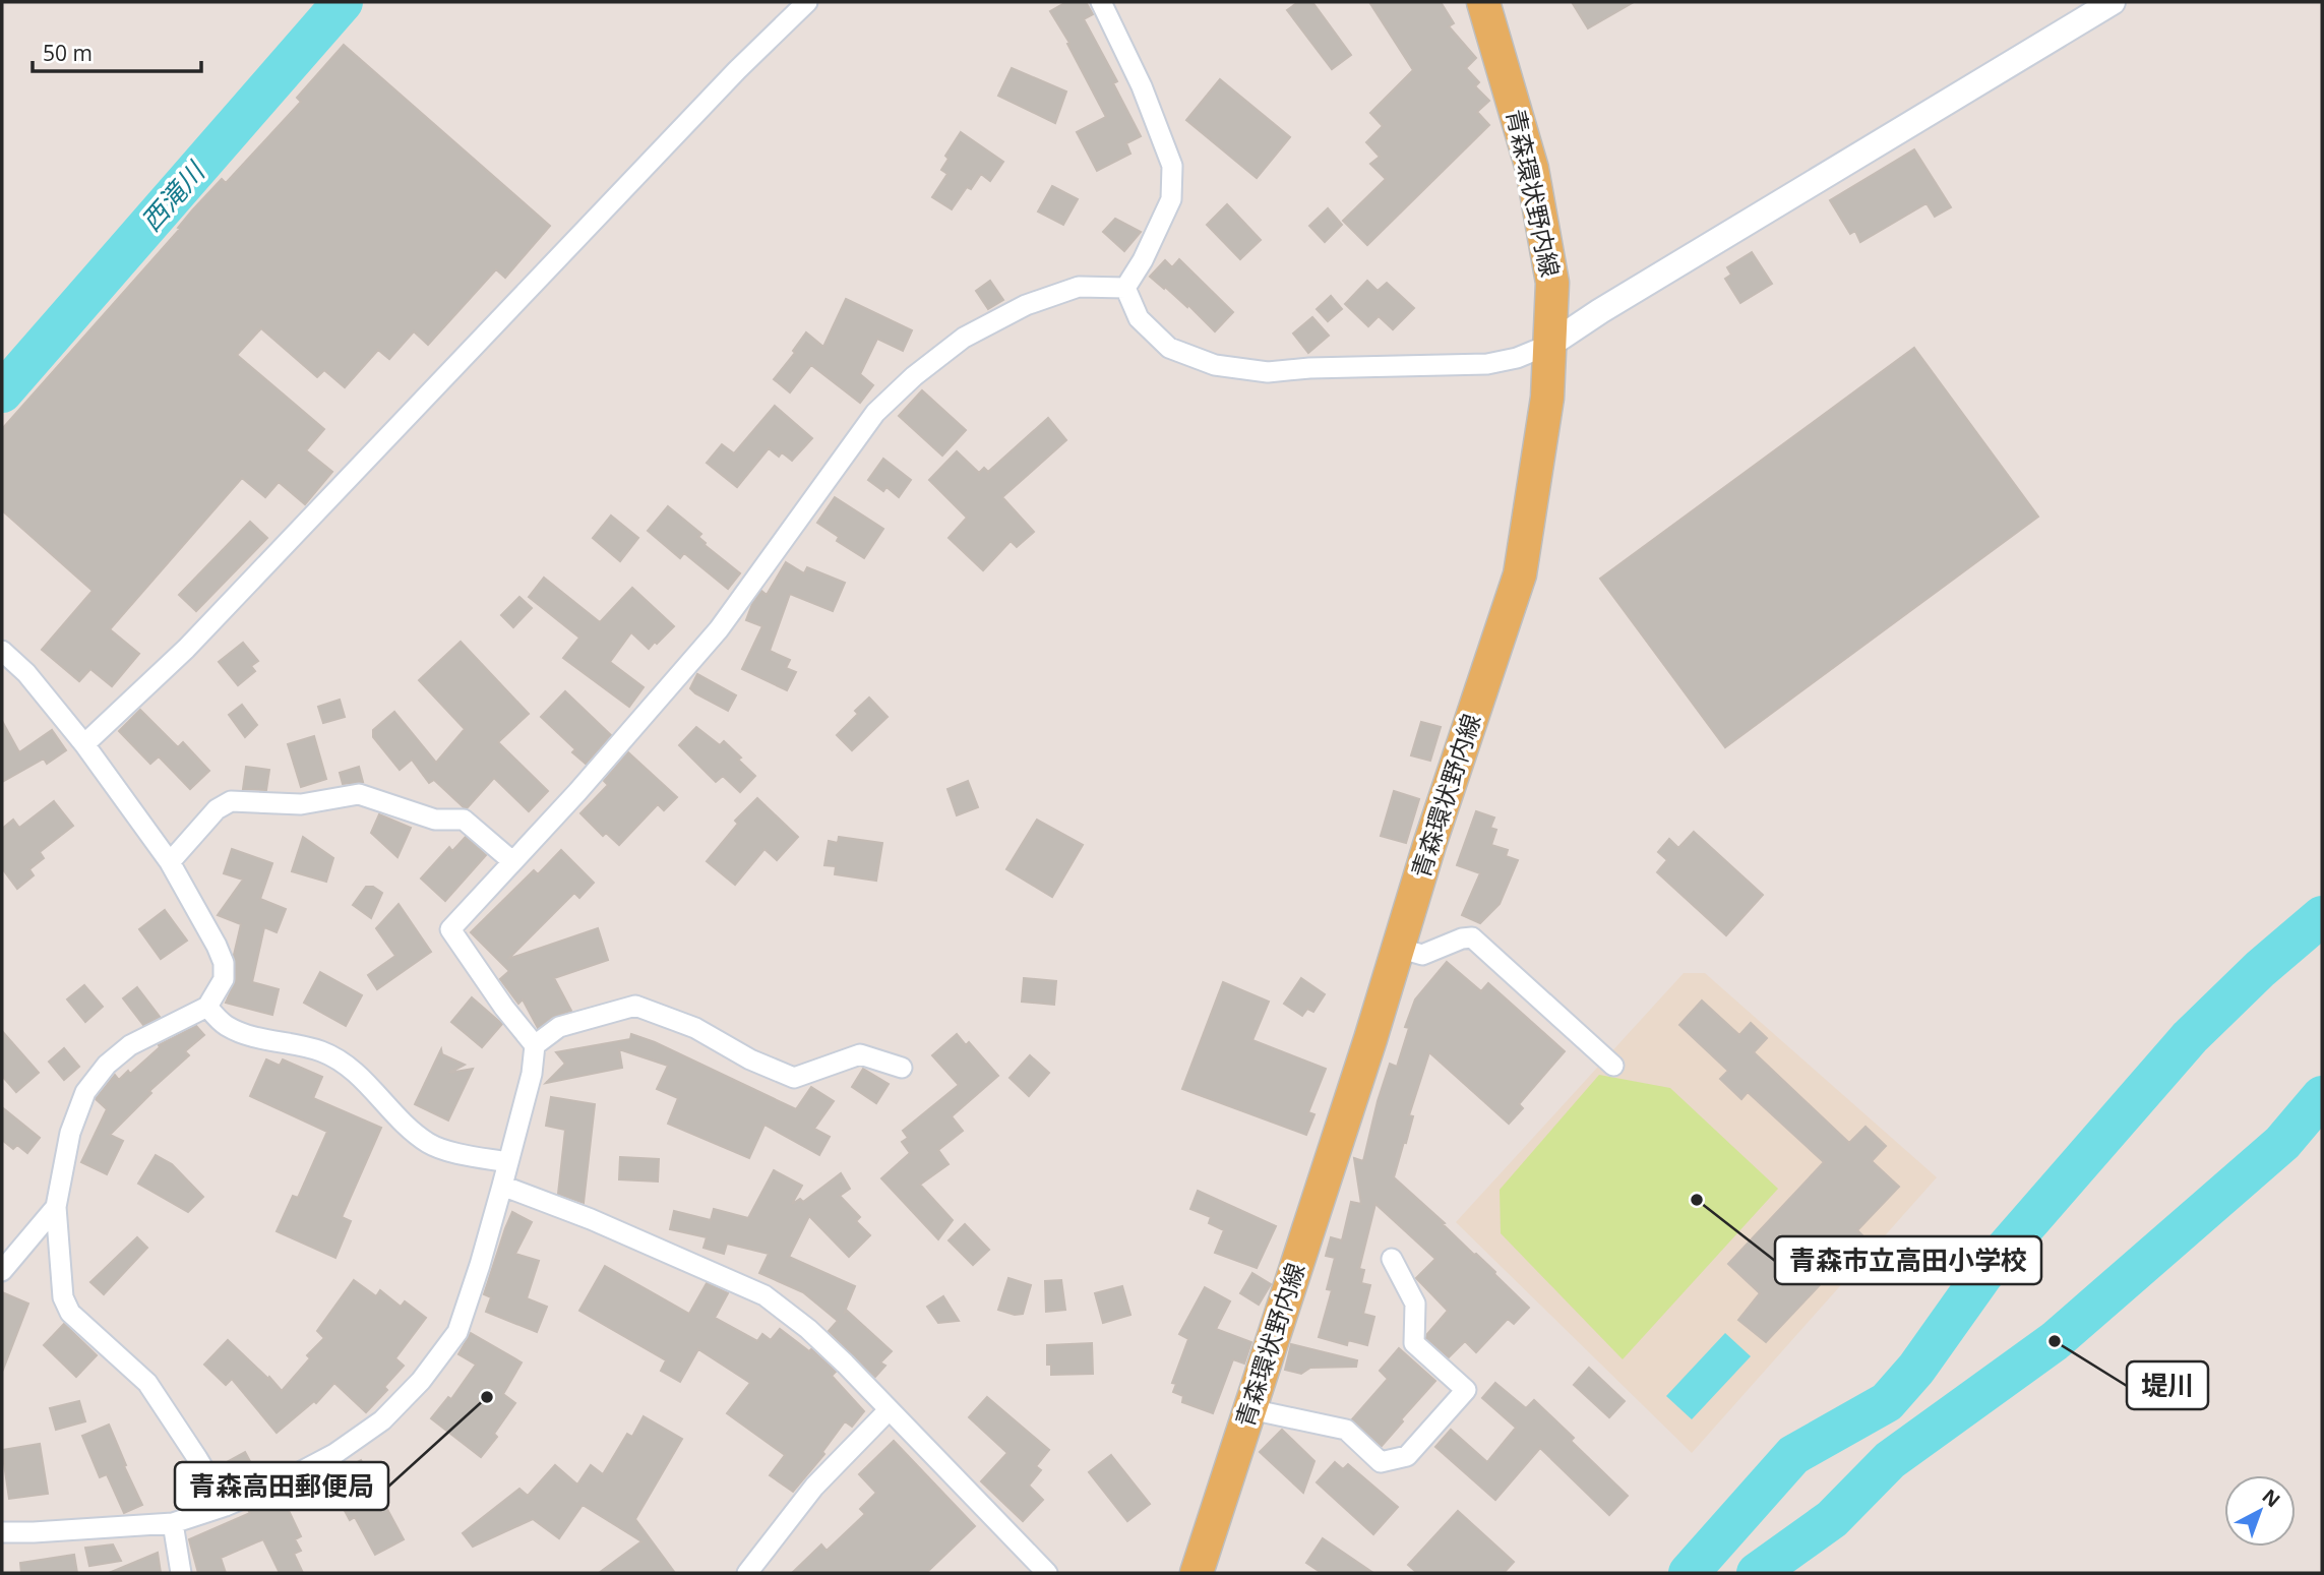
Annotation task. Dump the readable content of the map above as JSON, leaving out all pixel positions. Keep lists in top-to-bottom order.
{
  "streets": {
    "main road": ["青森環状野内線"]
  },
  "water": ["西滝川"],
  "places": ["青森市立高田小学校", "堤川", "青森高田郵便局"],
  "scale_bar": "50 m",
  "north": "top right"
}
